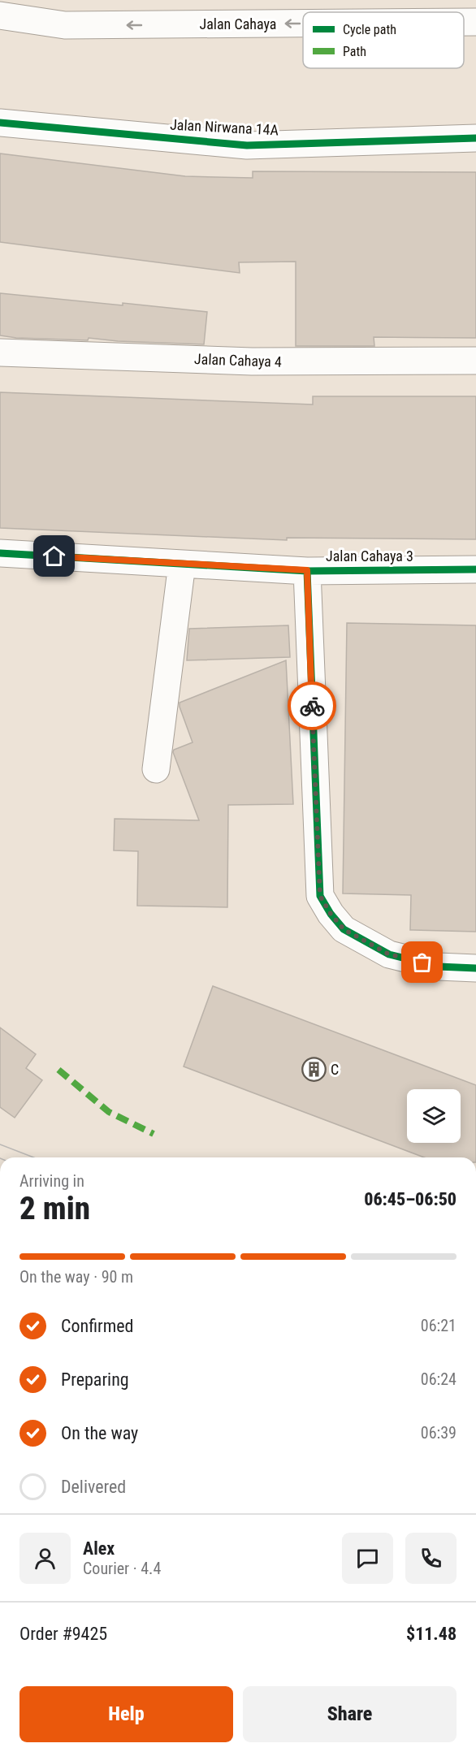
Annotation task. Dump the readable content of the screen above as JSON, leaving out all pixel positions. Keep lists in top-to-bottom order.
{
  "streets": {
    "street": [
      "Jalan Cahaya",
      "Jalan Nirwana 14A",
      "Jalan Cahaya 4",
      "Jalan Cahaya 3"
    ]
  },
  "one_way": ["Jalan Cahaya"],
  "places": {
    "building": ["C"]
  },
  "legend": ["Cycle path", "Path"],
  "page": {
    "heading": ["2 min", "Arriving in", "06:45–06:50"],
    "panel": [
      "Alex",
      "Courier · 4.4",
      "Order #9425",
      "$11.48"
    ],
    "bar": "On the way · 90 m",
    "list": [
      ["Confirmed", "06:21"],
      ["Preparing", "06:24"],
      ["On the way", "06:39"],
      "Delivered"
    ],
    "buttons": ["Help", "Share"]
  }
}
